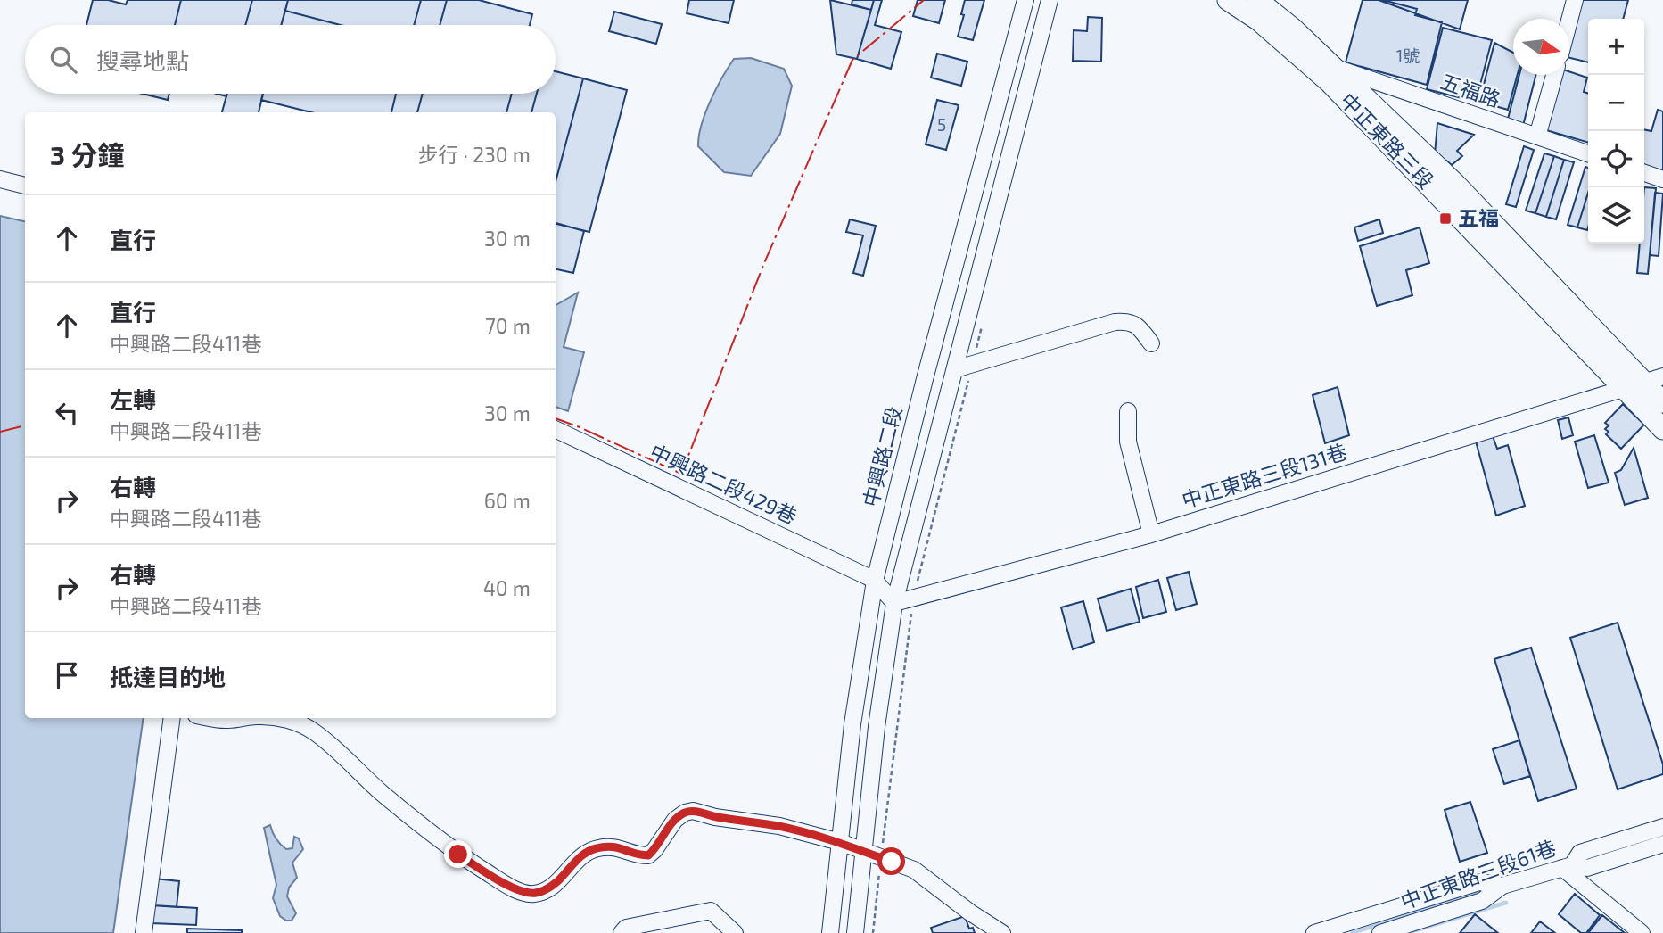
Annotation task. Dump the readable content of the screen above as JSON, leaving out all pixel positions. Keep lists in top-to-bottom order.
{
  "streets": {
    "main road": ["中正東路三段"],
    "street": [
      "五福路",
      "中興路二段",
      "中正東路三段131巷",
      "中興路二段429巷",
      "中正東路三段61巷"
    ]
  },
  "crossings": [
    ["五福路", "中正東路三段"],
    ["中正東路三段", "中正東路三段131巷"],
    ["中興路二段", "中興路二段429巷"]
  ],
  "places": {
    "transit": ["五福"]
  },
  "house_numbers": ["1號", "5"],
  "north": "right",
  "page": {
    "map_buttons": ["+", "−"],
    "search": "搜尋地點",
    "heading": ["3 分鐘", "步行 · 230 m"],
    "list": [
      ["直行", "30 m"],
      ["直行", "中興路二段411巷", "70 m"],
      ["左轉", "中興路二段411巷", "30 m"],
      ["右轉", "中興路二段411巷", "60 m"],
      ["右轉", "中興路二段411巷", "40 m"],
      "抵達目的地"
    ]
  }
}
